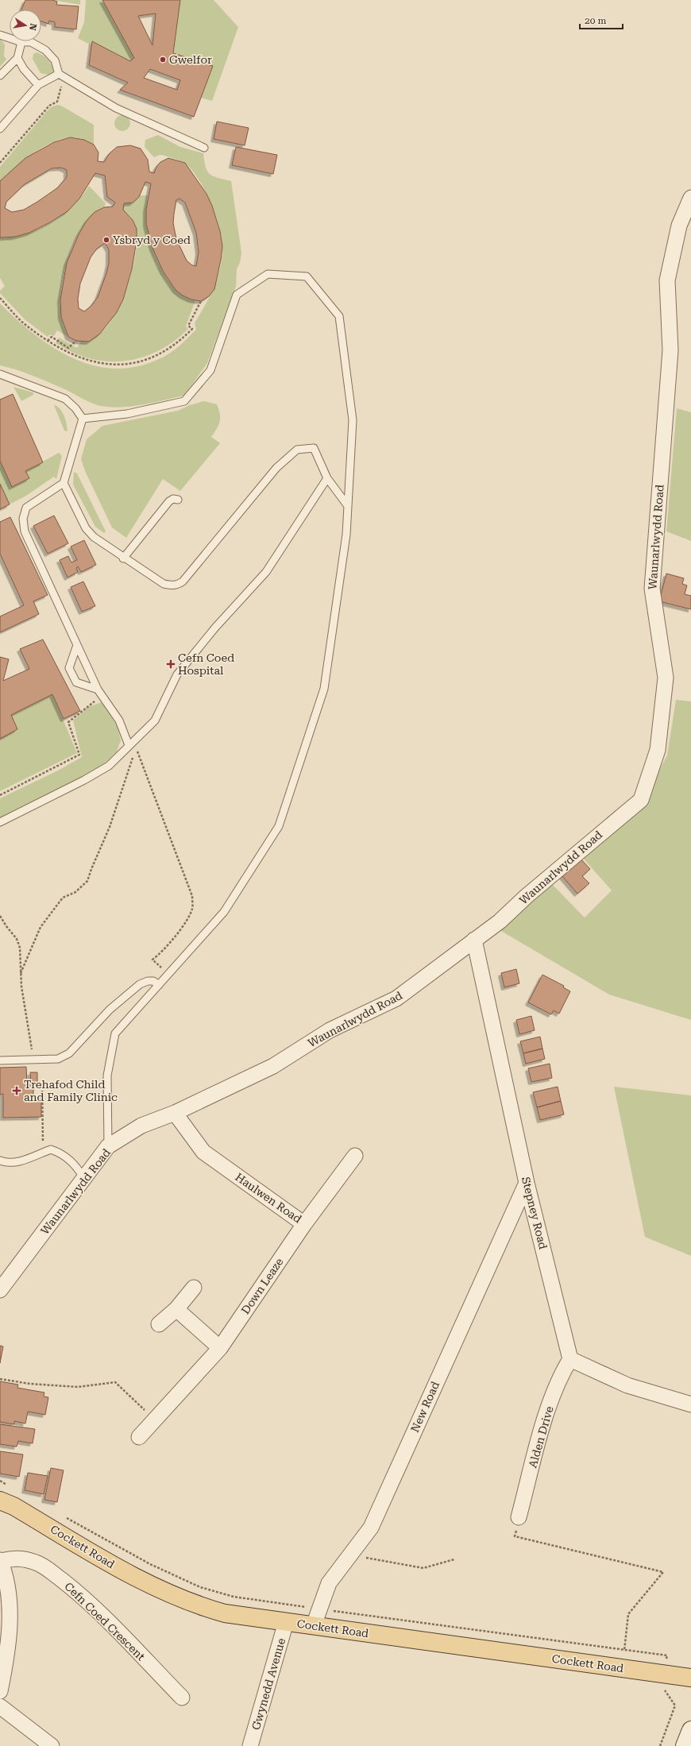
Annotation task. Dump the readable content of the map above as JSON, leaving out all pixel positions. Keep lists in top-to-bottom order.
{
  "streets": {
    "main road": ["Cockett Road"],
    "street": [
      "Waunarlwydd Road",
      "Haulwen Road",
      "Stepney Road",
      "Down Leaze",
      "New Road",
      "Alden Drive",
      "Cefn Coed Crescent",
      "Gwynedd Avenue"
    ]
  },
  "crossings": [
    ["Waunarlwydd Road", "Haulwen Road"],
    ["Waunarlwydd Road", "Stepney Road"],
    ["Haulwen Road", "Down Leaze"],
    ["Stepney Road", "New Road"],
    ["Stepney Road", "Alden Drive"],
    ["New Road", "Cockett Road"],
    ["Cockett Road", "Gwynedd Avenue"]
  ],
  "places": {
    "other": ["Gwelfor", "Ysbryd y Coed"],
    "health": ["Cefn Coed Hospital", "Trehafod Child and Family Clinic"]
  },
  "scale_bar": "20 m",
  "north": "right"
}
